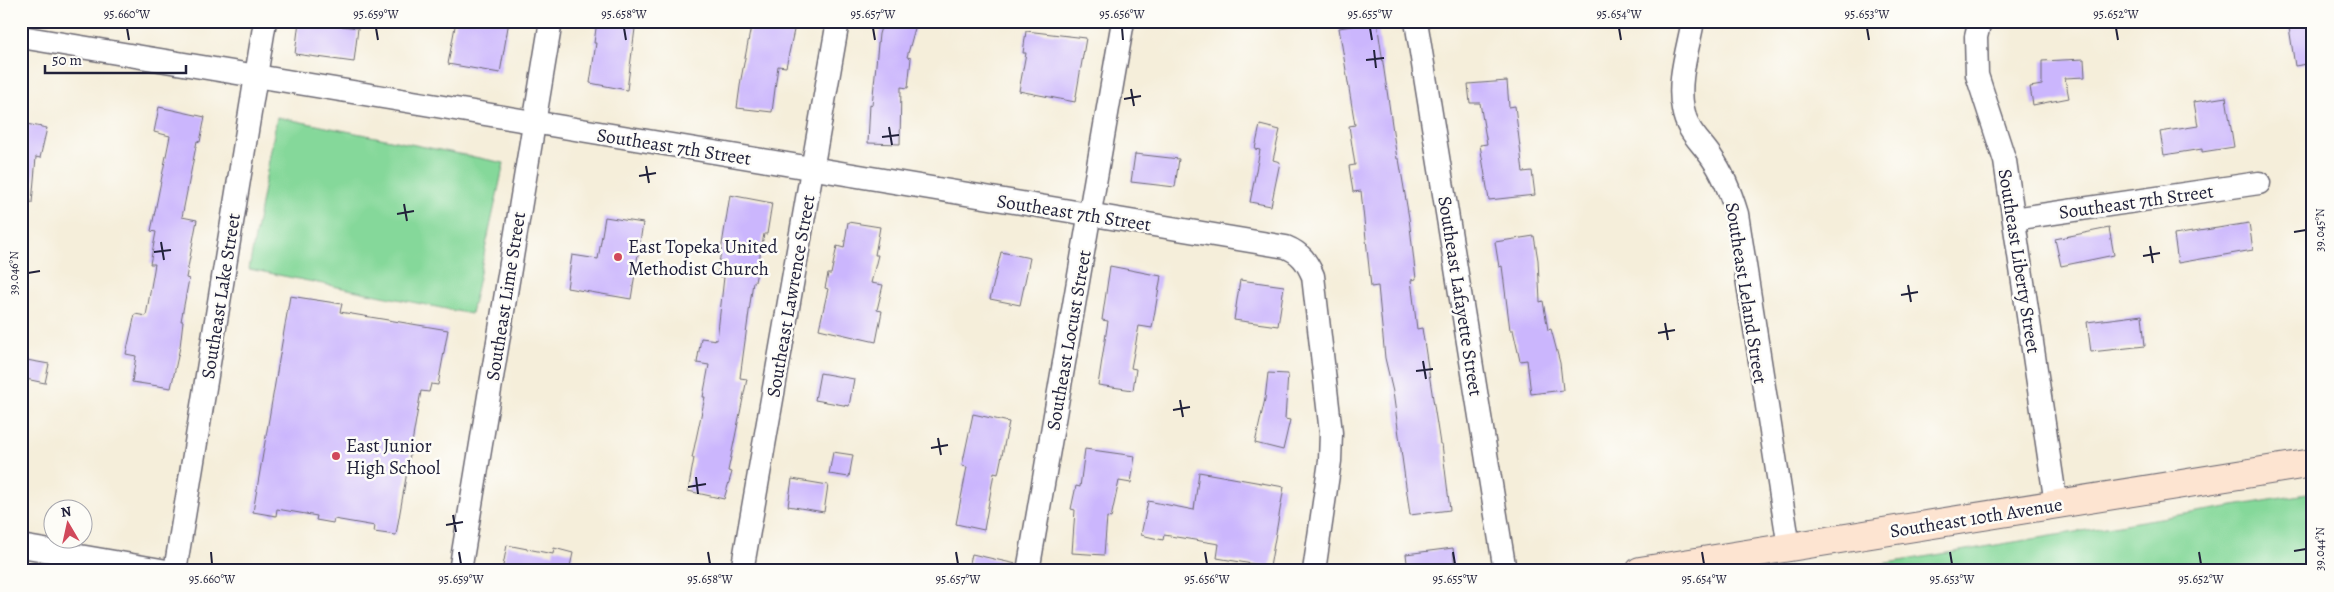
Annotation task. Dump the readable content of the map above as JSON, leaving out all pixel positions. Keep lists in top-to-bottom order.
{
  "streets": {
    "main road": ["Southeast 10th Avenue"],
    "street": [
      "Southeast 7th Street",
      "Southeast Liberty Street",
      "Southeast Leland Street",
      "Southeast Lake Street",
      "Southeast Lime Street",
      "Southeast Lawrence Street",
      "Southeast Lafayette Street",
      "Southeast Locust Street"
    ]
  },
  "crossings": [
    ["Southeast 7th Street", "Southeast Liberty Street"],
    ["Southeast 7th Street", "Southeast Lake Street"],
    ["Southeast 7th Street", "Southeast Lime Street"],
    ["Southeast 7th Street", "Southeast Lawrence Street"],
    ["Southeast 7th Street", "Southeast Locust Street"],
    ["Southeast Liberty Street", "Southeast 10th Avenue"],
    ["Southeast Leland Street", "Southeast 10th Avenue"]
  ],
  "places": ["East Topeka United Methodist Church", "East Junior High School"],
  "scale_bar": "50 m",
  "north": "top",
  "coordinates": [
    "95.660°W",
    "95.659°W",
    "95.658°W",
    "95.657°W",
    "95.656°W",
    "95.655°W",
    "95.654°W",
    "95.653°W",
    "95.652°W",
    "39.045°N",
    "39.046°N",
    "39.044°N"
  ]
}
